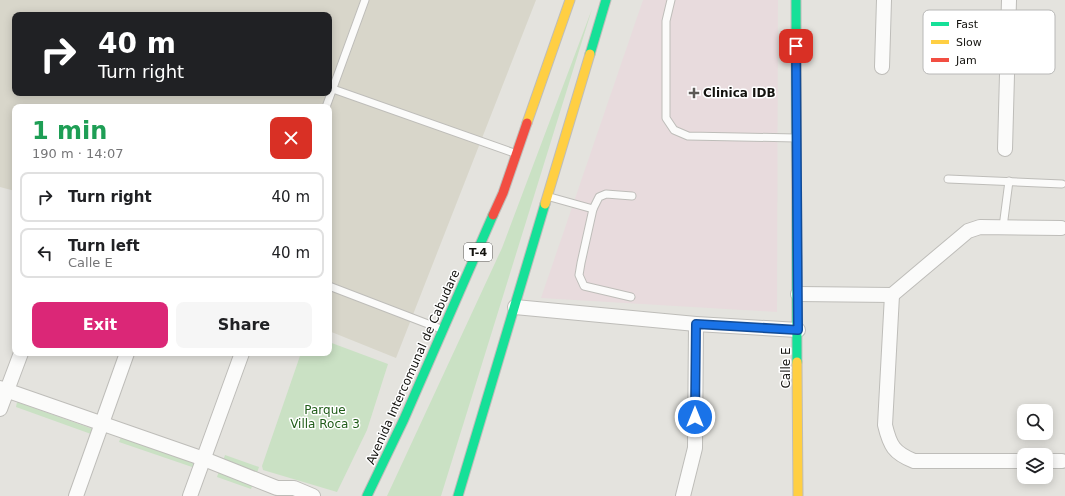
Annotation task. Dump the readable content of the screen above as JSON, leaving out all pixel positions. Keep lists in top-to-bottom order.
{
  "streets": {
    "main road": ["T-4", "Avenida Intercomunal de Cabudare", "Calle E"]
  },
  "parks": ["Parque Villa Roca 3"],
  "places": {
    "health": ["Clinica IDB"]
  },
  "legend": ["Fast", "Slow", "Jam"],
  "page": {
    "turn": ["40 m", "Turn right"],
    "heading": ["1 min", "190 m · 14:07"],
    "list": [
      {
        "name": "Turn right",
        "value": "40 m"
      },
      {
        "name": "Turn left",
        "note": "Calle E",
        "value": "40 m"
      }
    ],
    "buttons": ["Exit", "Share"]
  }
}
